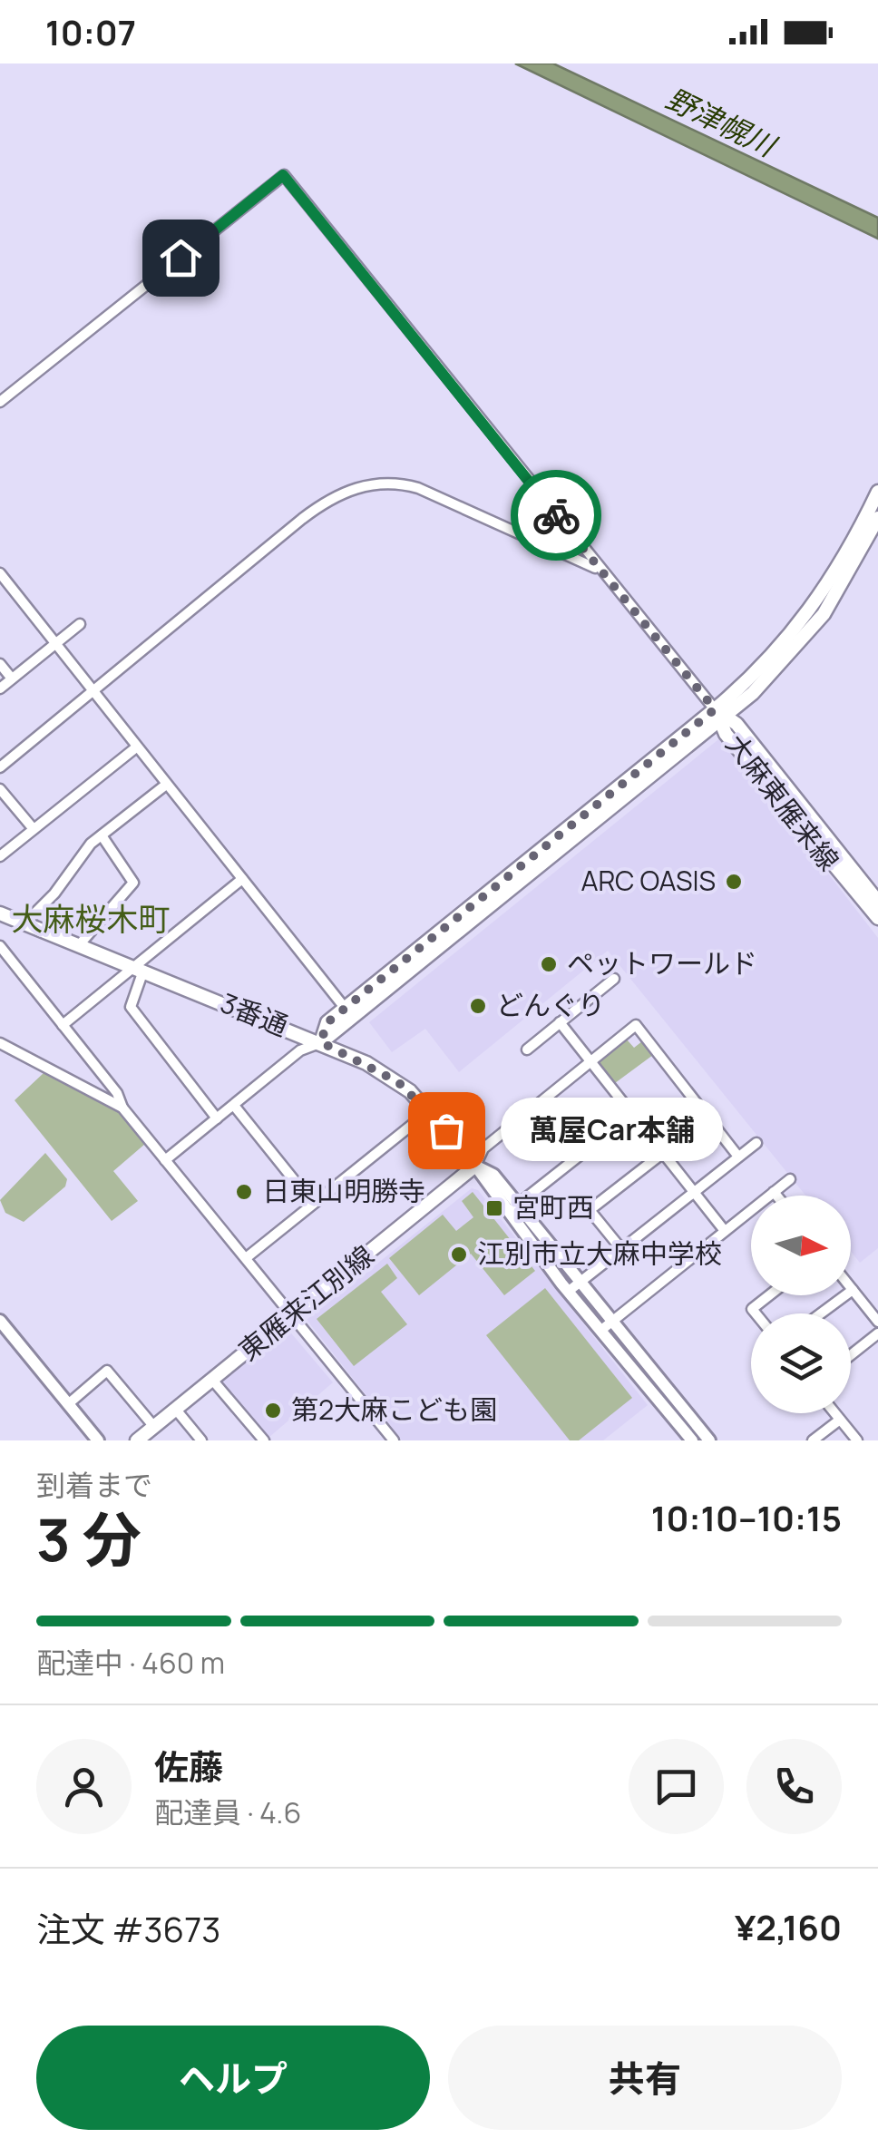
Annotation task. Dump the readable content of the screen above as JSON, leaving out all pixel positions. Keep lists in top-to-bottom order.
{
  "streets": {
    "main road": ["大麻東雁来線", "3番通", "東雁来江別線"]
  },
  "crossings": [
    ["3番通", "東雁来江別線"]
  ],
  "districts": ["大麻桜木町"],
  "water": ["野津幌川"],
  "places": {
    "other": [
      "ARC OASIS",
      "ペットワールド",
      "どんぐり",
      "萬屋Car本舗",
      "日東山明勝寺",
      "江別市立大麻中学校",
      "第2大麻こども園"
    ],
    "transit": ["宮町西"]
  },
  "north": "right",
  "page": {
    "status": "10:07",
    "bubble": "萬屋Car本舗",
    "heading": ["3 分", "到着まで", "10:10–10:15"],
    "panel": [
      "佐藤",
      "配達員 · 4.6",
      "注文 #3673",
      "¥2,160"
    ],
    "bar": "配達中 · 460 m",
    "buttons": ["ヘルプ", "共有"]
  }
}
